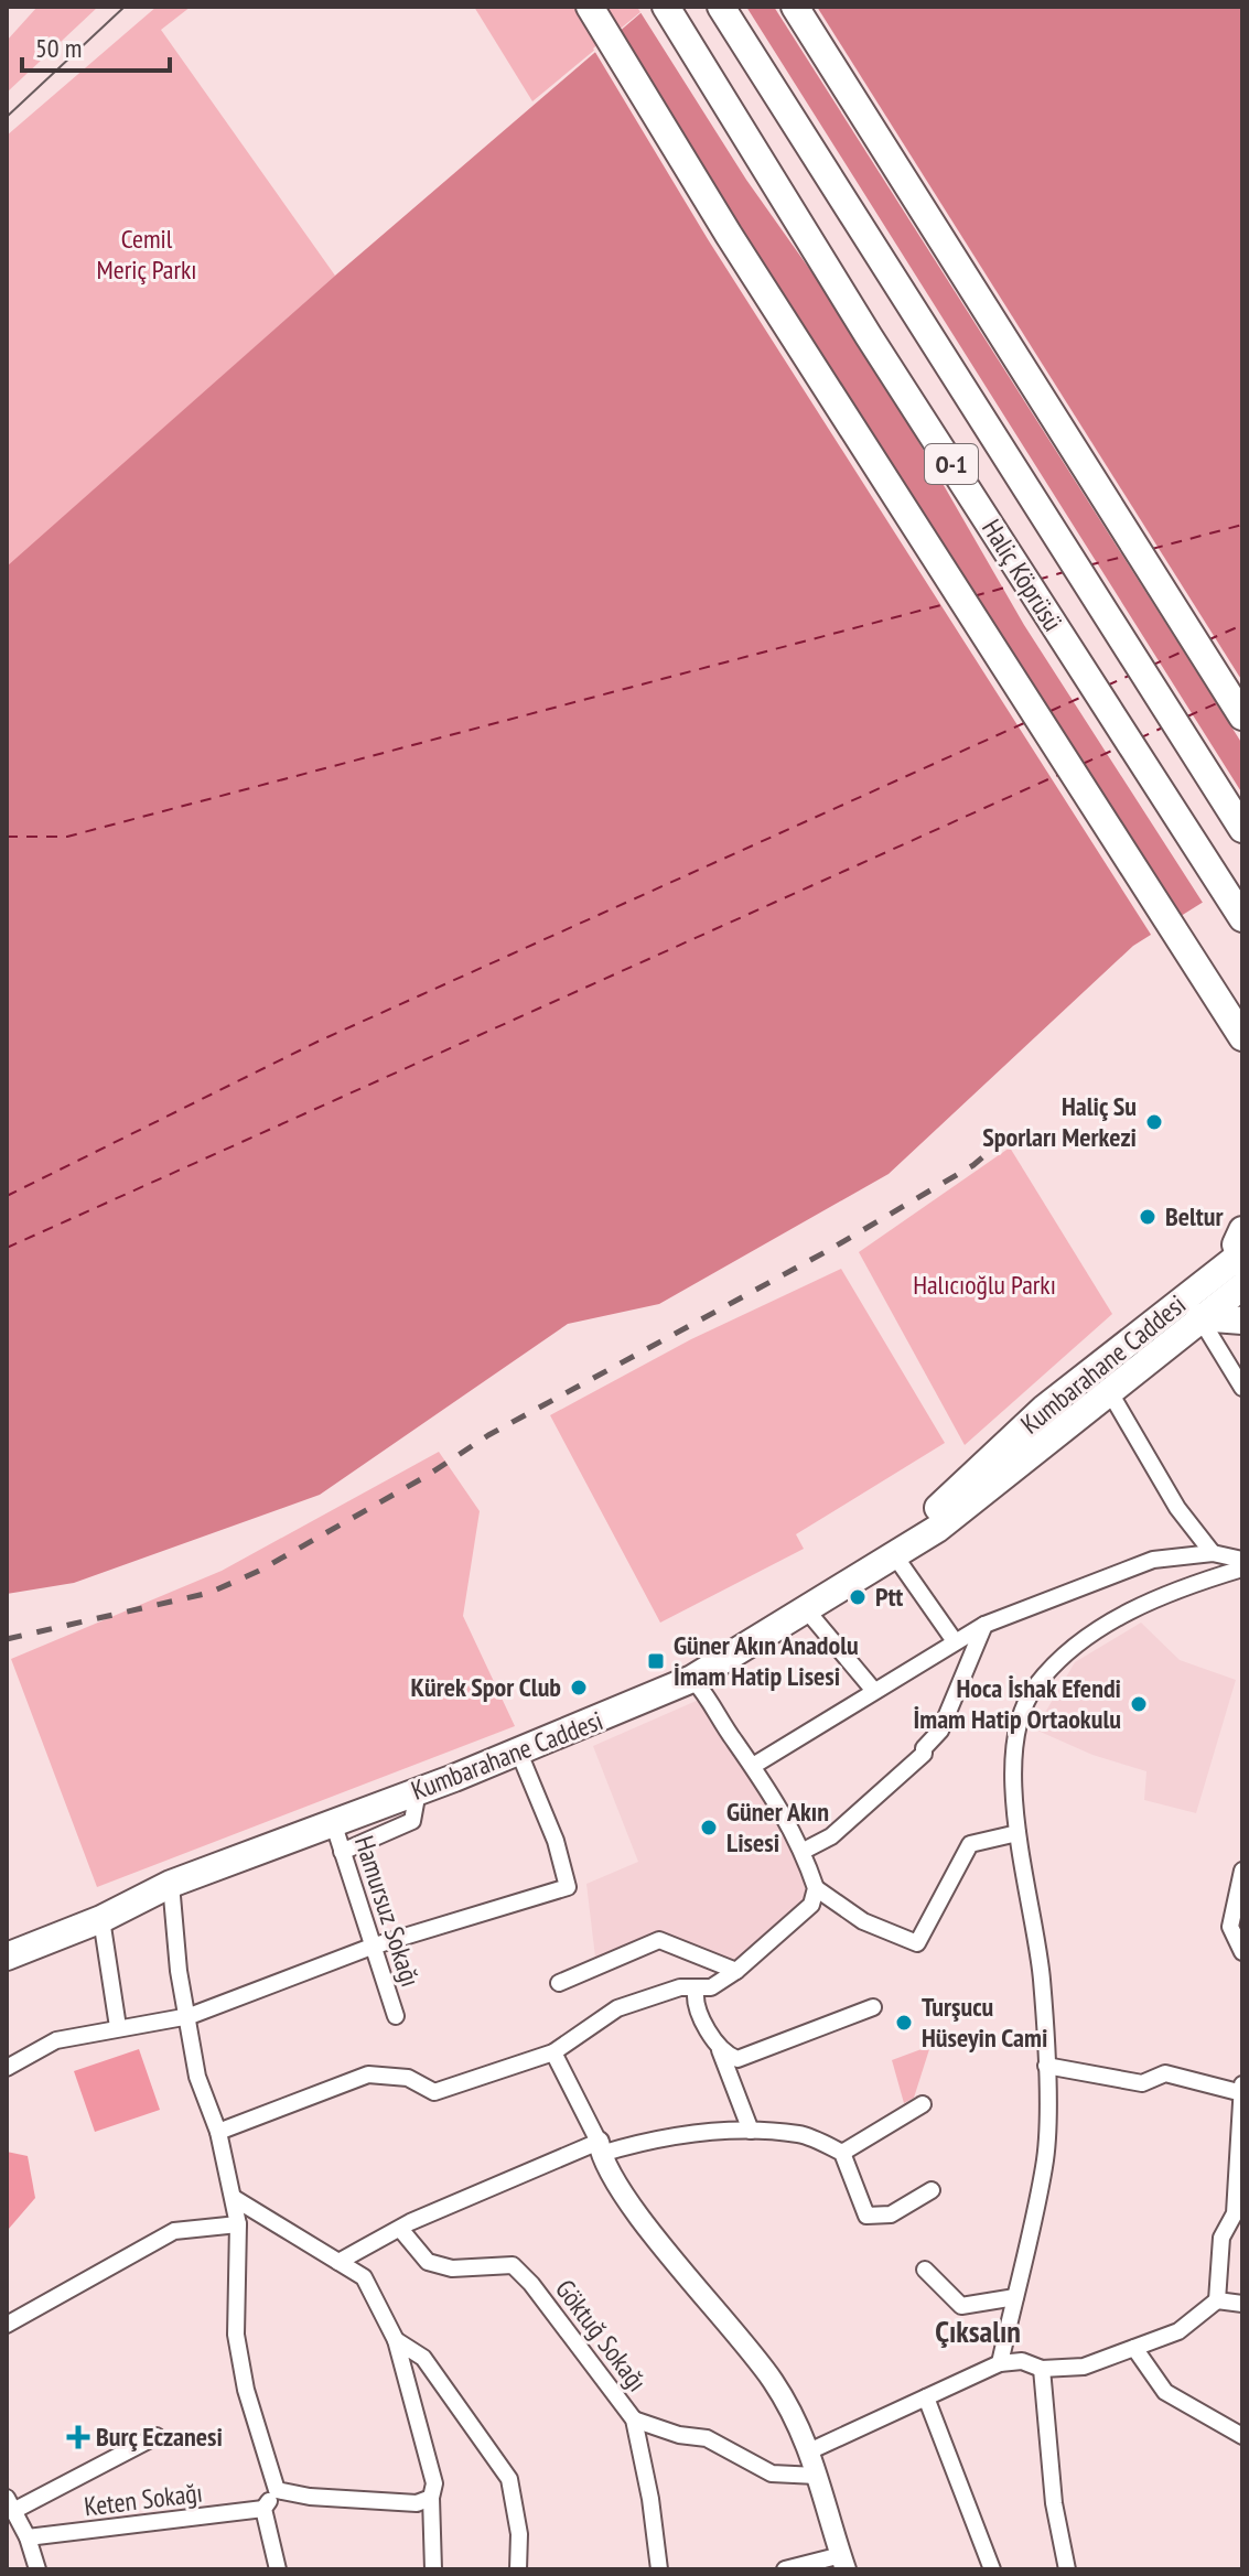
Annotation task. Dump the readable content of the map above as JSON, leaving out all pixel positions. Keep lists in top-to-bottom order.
{
  "streets": {
    "main road": ["O-1", "Haliç Köprüsü", "Kumbarahane Caddesi"],
    "street": ["Hamursuz Sokağı", "Göktuğ Sokağı", "Keten Sokağı"]
  },
  "crossings": [
    ["Kumbarahane Caddesi", "Hamursuz Sokağı"]
  ],
  "districts": ["Çıksalın"],
  "parks": ["Cemil Meriç Parkı", "Halıcıoğlu Parkı"],
  "places": {
    "other": [
      "Haliç Su Sporları Merkezi",
      "Beltur",
      "Ptt",
      "Kürek Spor Club",
      "Hoca İshak Efendi İmam Hatip Ortaokulu",
      "Güner Akın Lisesi",
      "Turşucu Hüseyin Cami"
    ],
    "transit": ["Güner Akın Anadolu İmam Hatip Lisesi"],
    "health": ["Burç Eczanesi"]
  },
  "scale_bar": "50 m"
}
